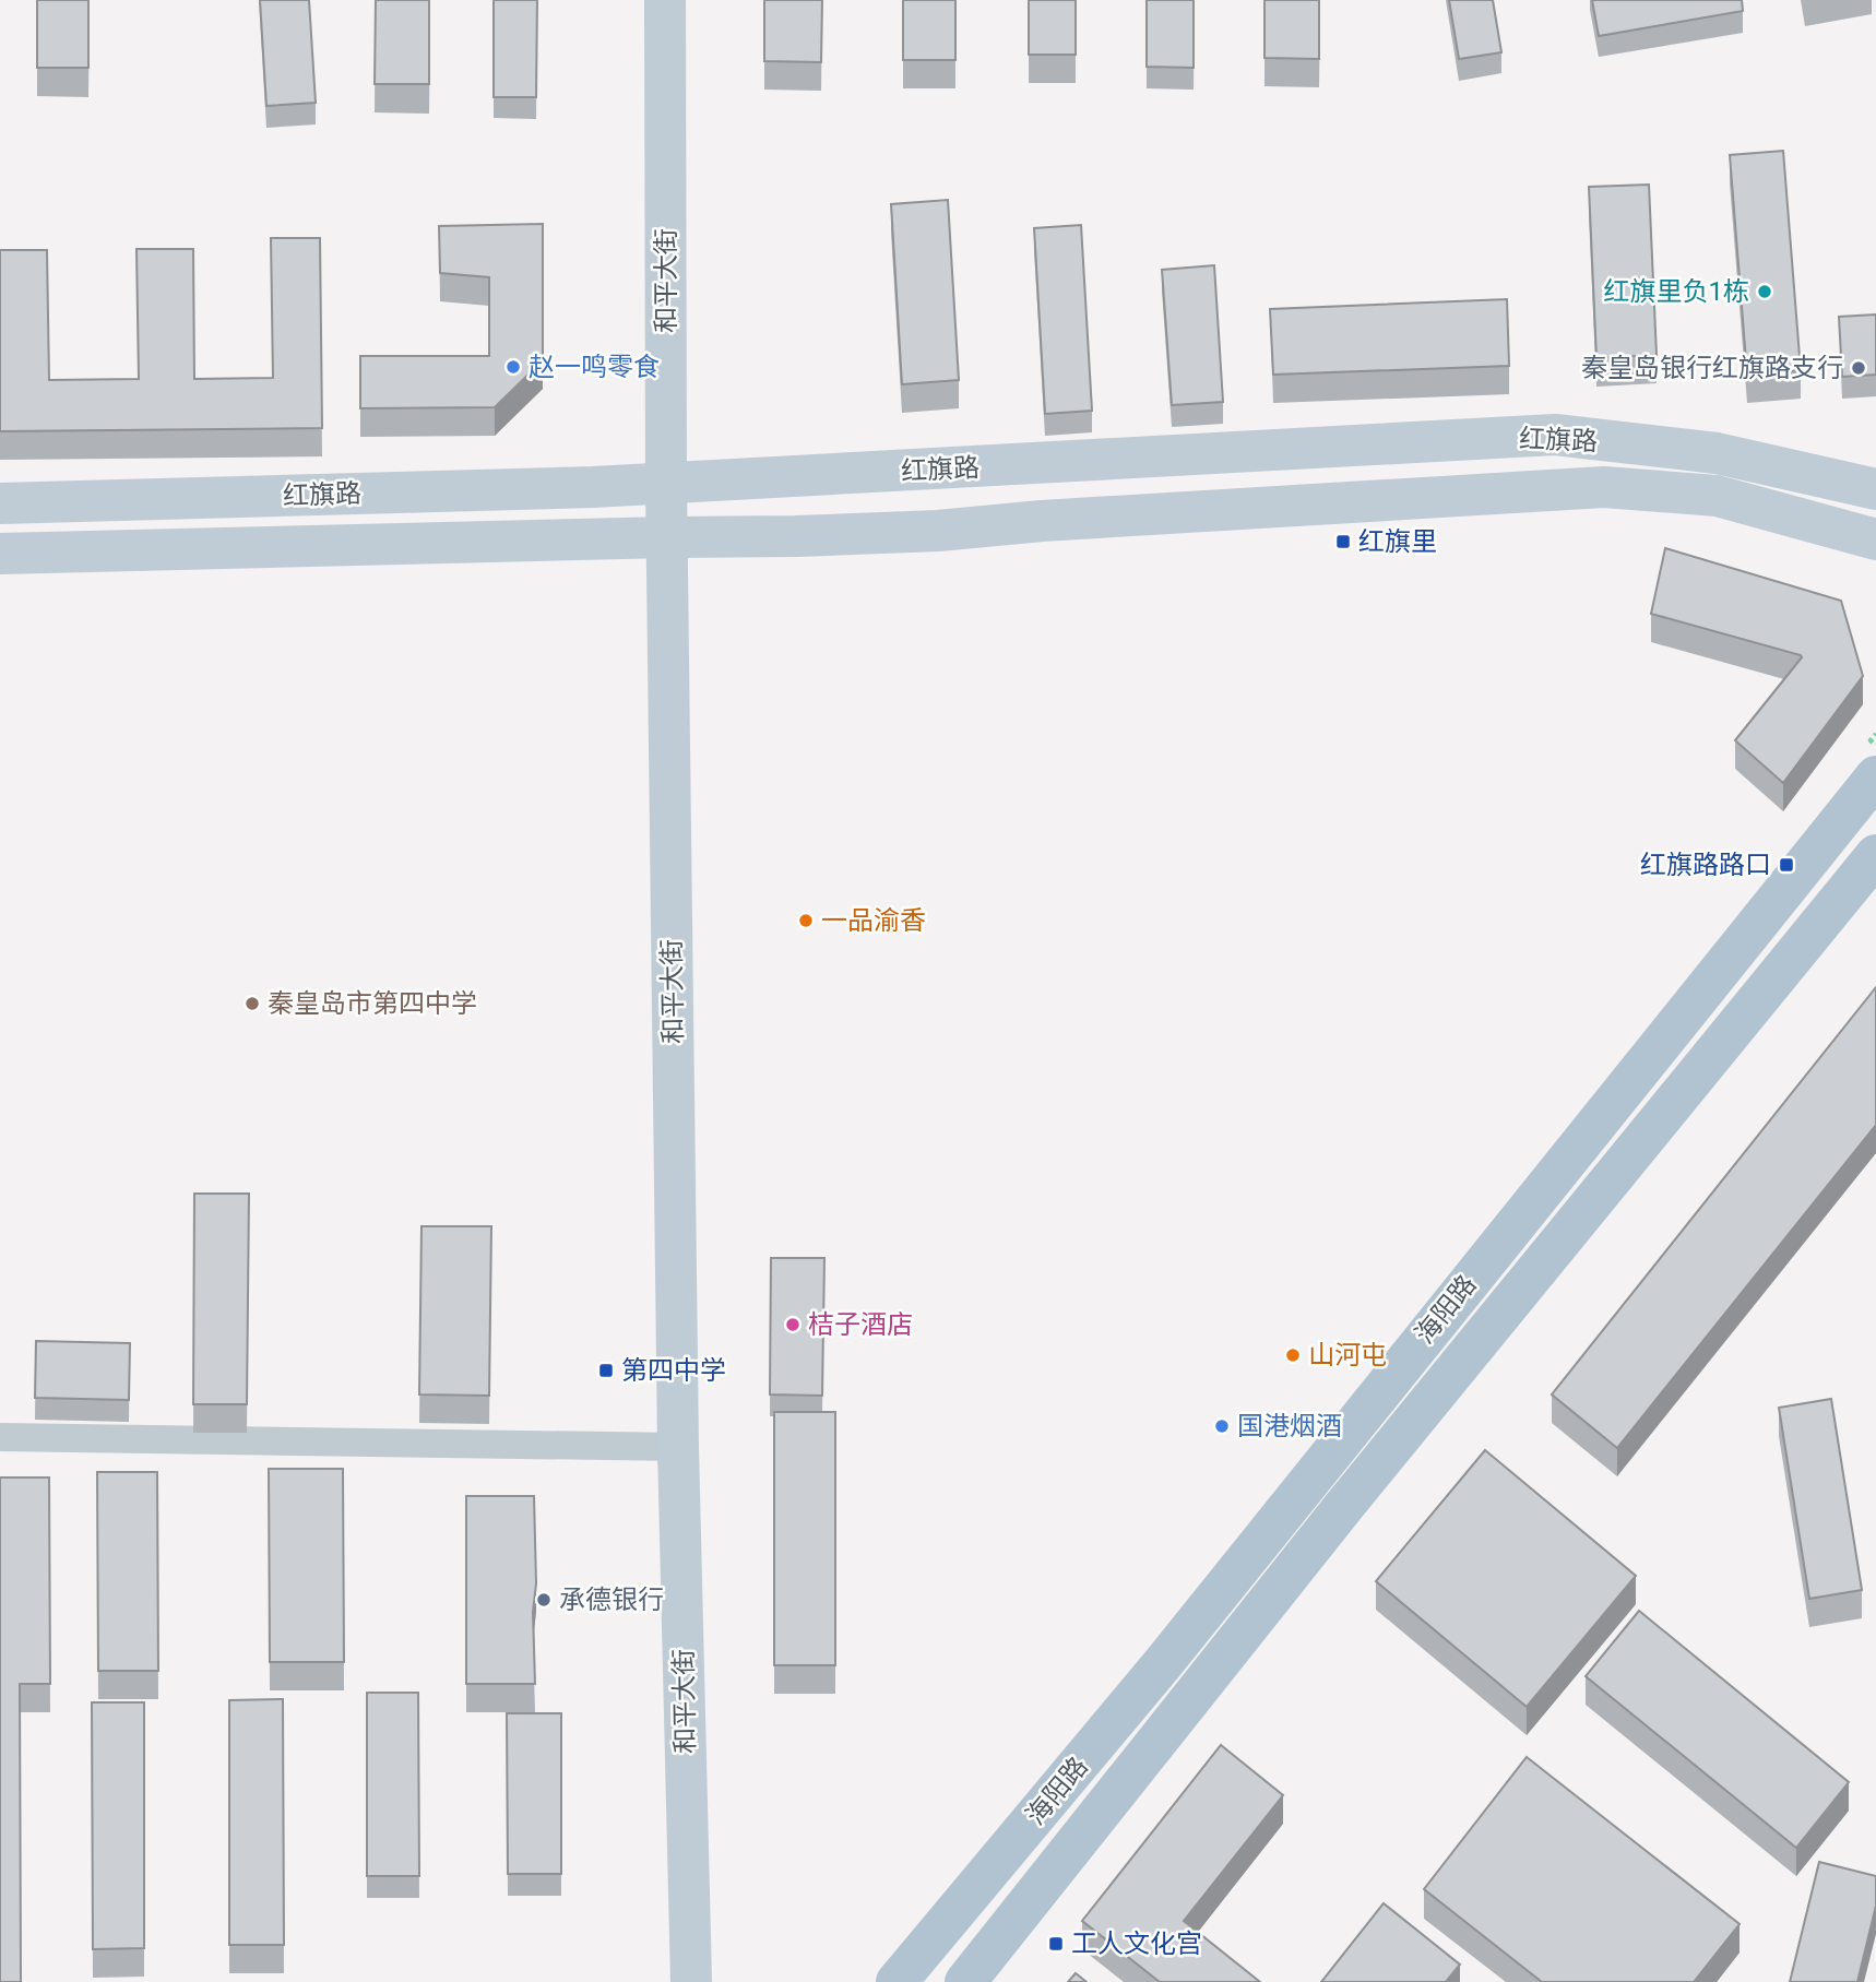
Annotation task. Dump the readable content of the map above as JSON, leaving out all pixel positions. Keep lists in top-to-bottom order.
{
  "streets": {
    "main road": ["和平大街", "红旗路", "海阳路"]
  },
  "crossings": [
    ["和平大街", "红旗路"]
  ],
  "places": {
    "other": [
      "红旗里负1栋",
      "赵一鸣零食",
      "秦皇岛银行红旗路支行",
      "一品渝香",
      "秦皇岛市第四中学",
      "桔子酒店",
      "山河屯",
      "国港烟酒",
      "承德银行"
    ],
    "transit": [
      "红旗里",
      "红旗路路口",
      "第四中学",
      "工人文化宫"
    ]
  }
}
